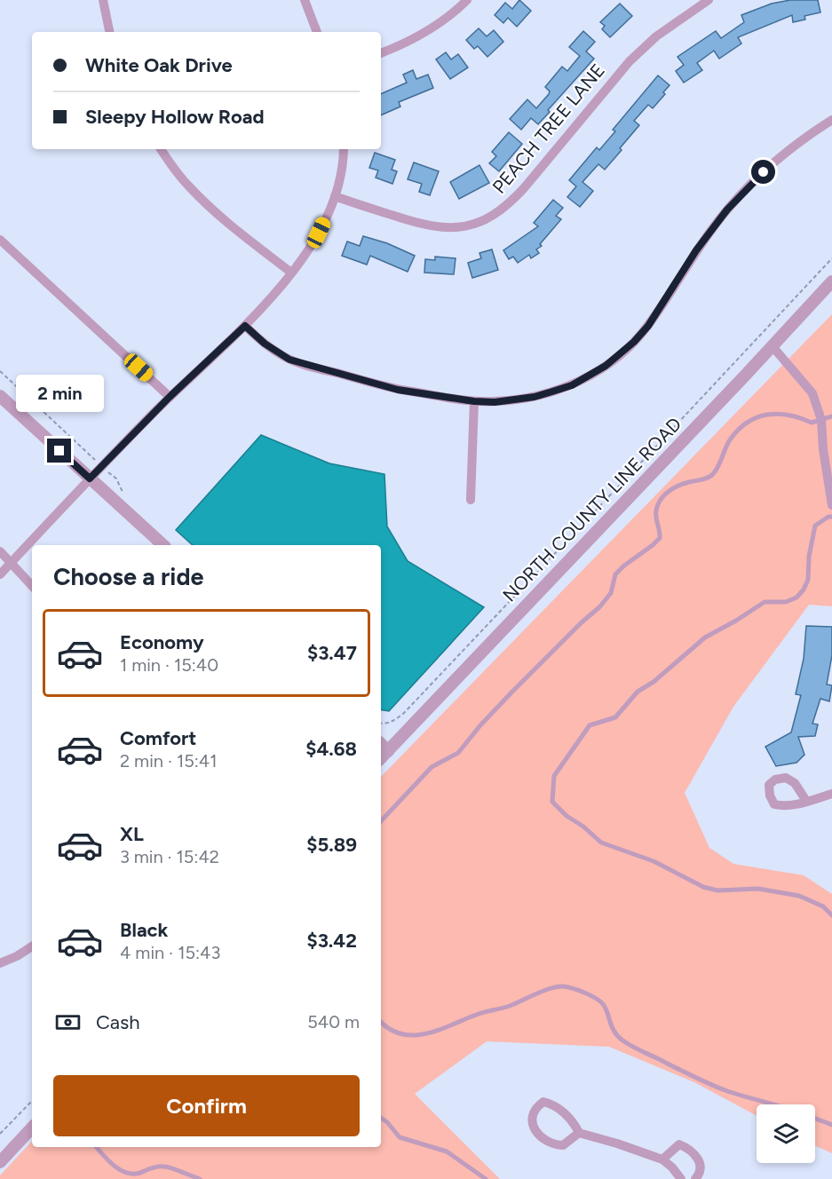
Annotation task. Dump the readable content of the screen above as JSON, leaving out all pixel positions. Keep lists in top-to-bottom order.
{
  "streets": {
    "street": ["PEACH TREE LANE", "NORTH COUNTY LINE ROAD"]
  },
  "page": {
    "banner": ["White Oak Drive", "Sleepy Hollow Road"],
    "bubble": "2 min",
    "heading": "Choose a ride",
    "list": [
      {
        "name": "Economy",
        "note": "1 min · 15:40",
        "value": "$3.47"
      },
      {
        "name": "Comfort",
        "note": "2 min · 15:41",
        "value": "$4.68"
      },
      {
        "name": "XL",
        "note": "3 min · 15:42",
        "value": "$5.89"
      },
      {
        "name": "Black",
        "note": "4 min · 15:43",
        "value": "$3.42"
      }
    ],
    "pay": ["Cash", "540 m"],
    "buttons": "Confirm"
  }
}
